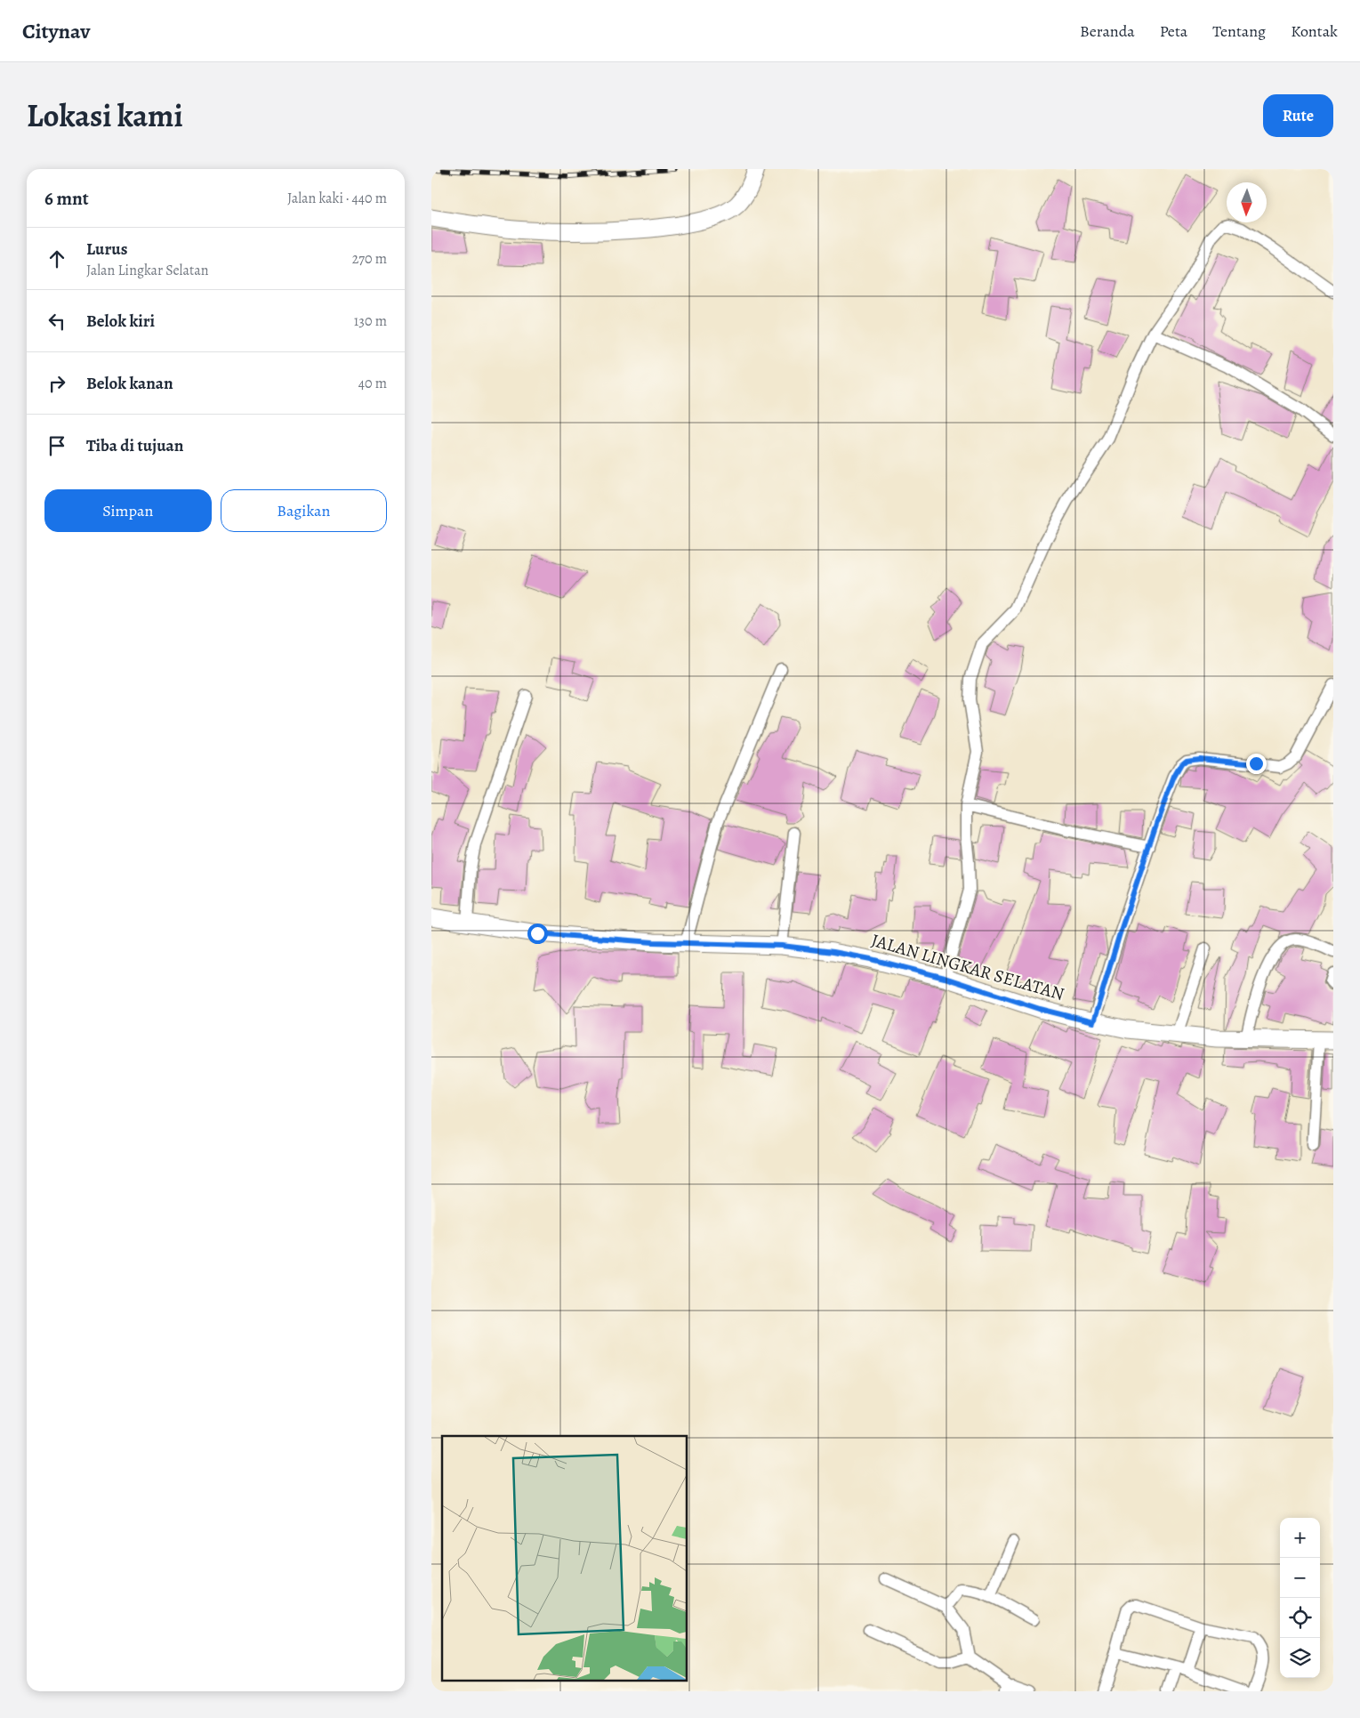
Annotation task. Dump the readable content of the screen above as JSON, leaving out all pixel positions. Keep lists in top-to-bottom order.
{
  "streets": {
    "street": ["JALAN LINGKAR SELATAN"]
  },
  "north": "bottom",
  "page": {
    "header": "Citynav",
    "nav": [
      "Beranda",
      "Peta",
      "Tentang",
      "Kontak"
    ],
    "title": "Lokasi kami",
    "buttons": [
      "Rute",
      ["Simpan", "Bagikan"]
    ],
    "heading": ["6 mnt", "Jalan kaki · 440 m"],
    "list": [
      ["Lurus", "Jalan Lingkar Selatan", "270 m"],
      ["Belok kiri", "130 m"],
      ["Belok kanan", "40 m"],
      "Tiba di tujuan"
    ],
    "map_buttons": ["+", "−"]
  }
}
